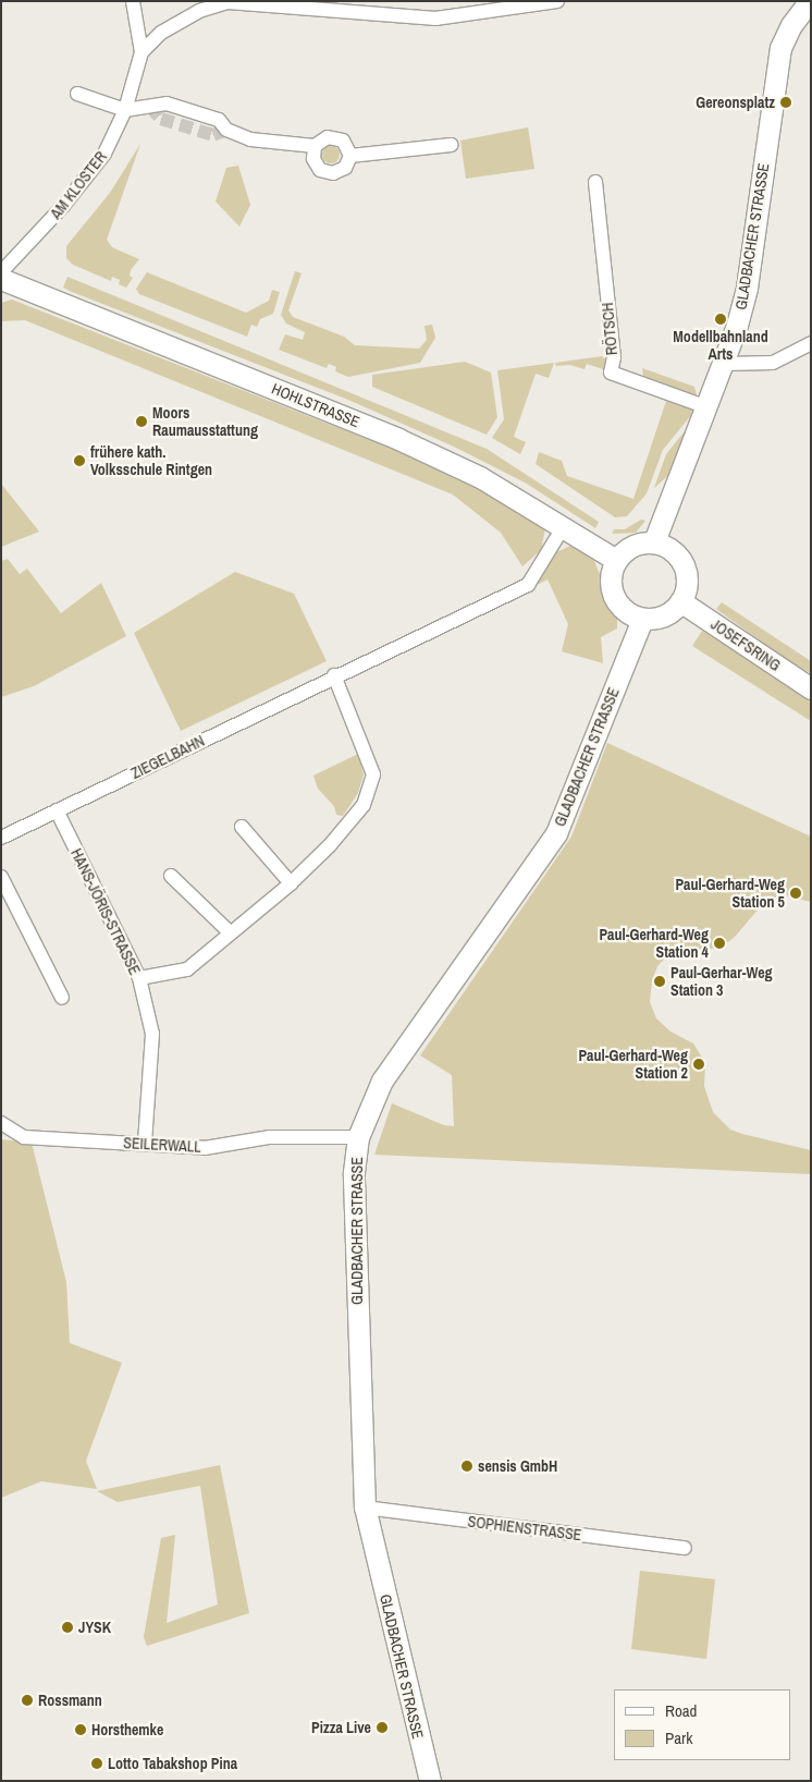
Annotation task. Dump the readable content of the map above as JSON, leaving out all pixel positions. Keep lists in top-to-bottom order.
{
  "streets": {
    "main road": ["GLADBACHER STRASSE", "HOHLSTRASSE", "JOSEFSRING"],
    "street": [
      "AM KLOSTER",
      "RÖTSCH",
      "ZIEGELBAHN",
      "HANS-JÖRIS-STRASSE",
      "SEILERWALL",
      "SOPHIENSTRASSE"
    ]
  },
  "crossings": [
    ["GLADBACHER STRASSE", "RÖTSCH"],
    ["GLADBACHER STRASSE", "HOHLSTRASSE"],
    ["GLADBACHER STRASSE", "JOSEFSRING"],
    ["GLADBACHER STRASSE", "SEILERWALL"],
    ["GLADBACHER STRASSE", "SOPHIENSTRASSE"],
    ["HOHLSTRASSE", "JOSEFSRING"],
    ["HOHLSTRASSE", "ZIEGELBAHN"],
    ["ZIEGELBAHN", "HANS-JÖRIS-STRASSE"],
    ["HANS-JÖRIS-STRASSE", "SEILERWALL"]
  ],
  "places": [
    "Gereonsplatz",
    "Modellbahnland Arts",
    "Moors Raumausstattung",
    "frühere kath. Volksschule Rintgen",
    "Paul-Gerhard-Weg Station 5",
    "Paul-Gerhard-Weg Station 4",
    "Paul-Gerhar-Weg Station 3",
    "Paul-Gerhard-Weg Station 2",
    "sensis GmbH",
    "JYSK",
    "Rossmann",
    "Pizza Live",
    "Horsthemke",
    "Lotto Tabakshop Pina"
  ],
  "legend": ["Road", "Park"]
}
